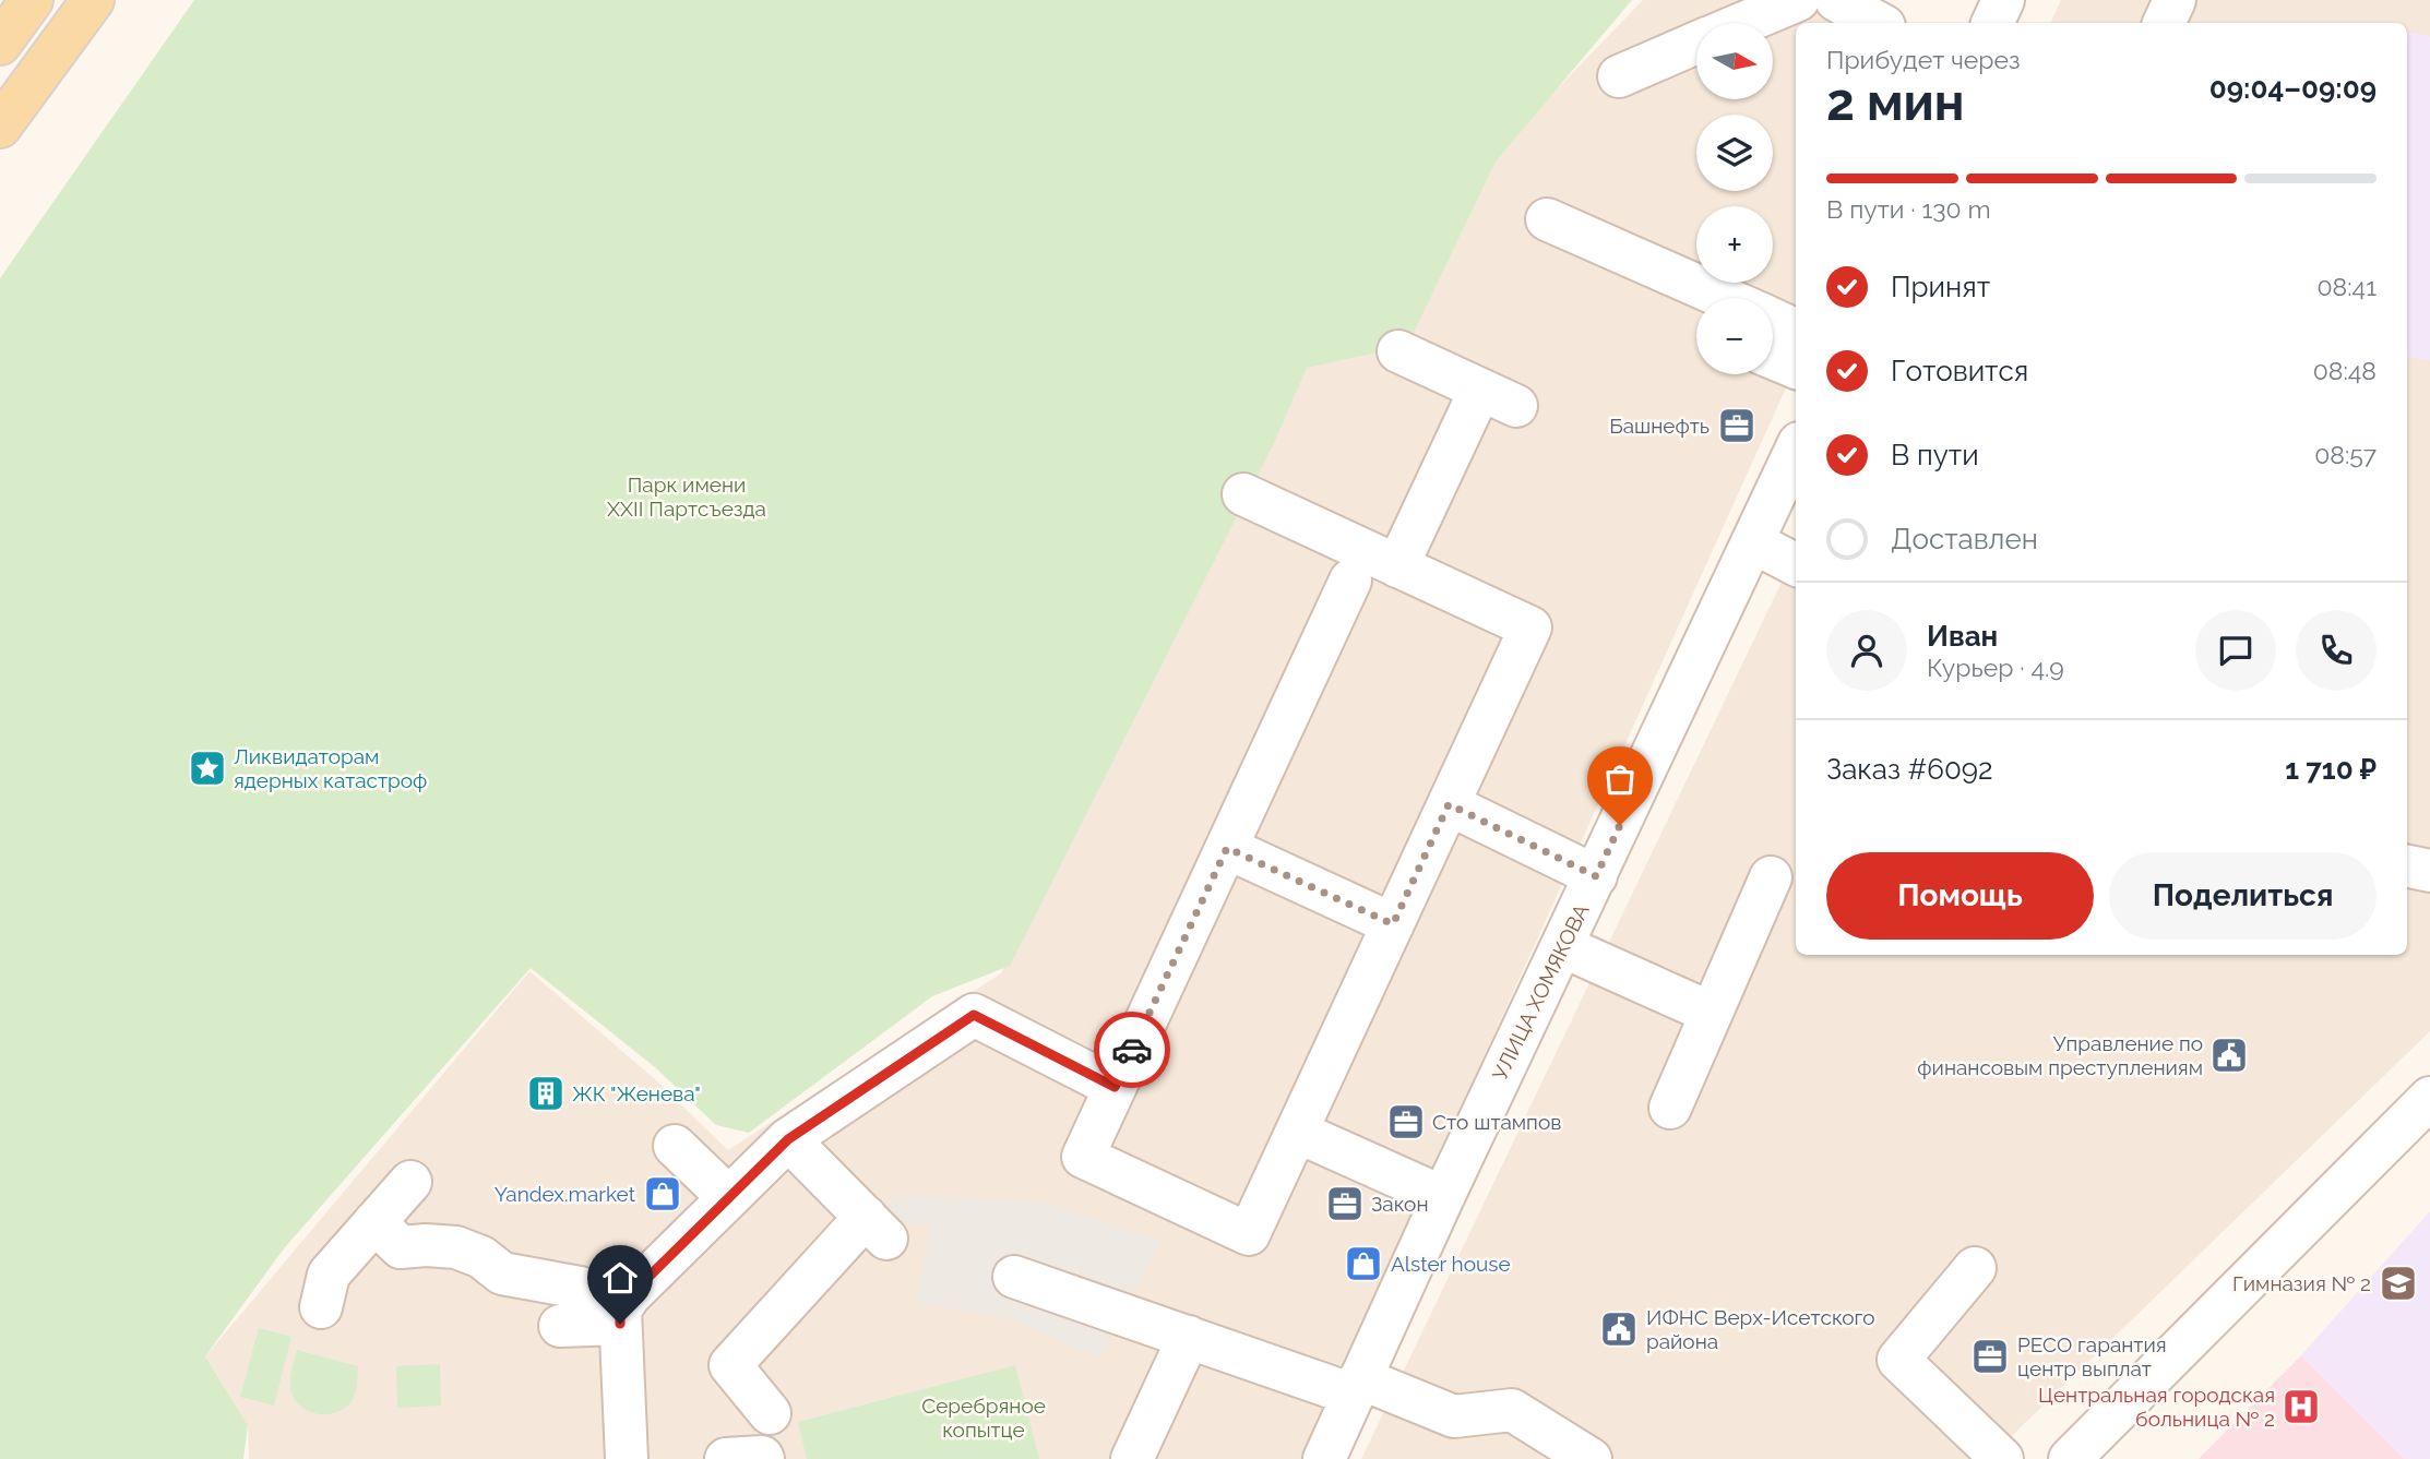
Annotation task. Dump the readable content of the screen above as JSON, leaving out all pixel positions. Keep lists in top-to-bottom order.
{
  "streets": {
    "street": ["УЛИЦА ХОМЯКОВА"]
  },
  "parks": ["Парк имени XXII Партсъезда", "Серебряное копытце"],
  "places": {
    "office": [
      "Башнефть",
      "Сто штампов",
      "Закон",
      "РЕСО гарантия центр выплат"
    ],
    "place": ["Ликвидаторам ядерных катастроф"],
    "public building": ["Управление по финансовым преступлениям", "ИФНС Верх-Исетского района"],
    "building": ["ЖК \"Женева\""],
    "shop": ["Yandex.market", "Alster house"],
    "school or university": ["Гимназия № 2"],
    "hospital": ["Центральная городская больница № 2"]
  },
  "north": "right",
  "page": {
    "map_buttons": ["+", "−"],
    "heading": ["2 мин", "Прибудет через", "09:04–09:09"],
    "panel": [
      "Иван",
      "Курьер · 4.9",
      "Заказ #6092",
      "1 710 ₽"
    ],
    "bar": "В пути · 130 m",
    "list": [
      ["Принят", "08:41"],
      ["Готовится", "08:48"],
      ["В пути", "08:57"],
      "Доставлен"
    ],
    "buttons": ["Помощь", "Поделиться"]
  }
}
